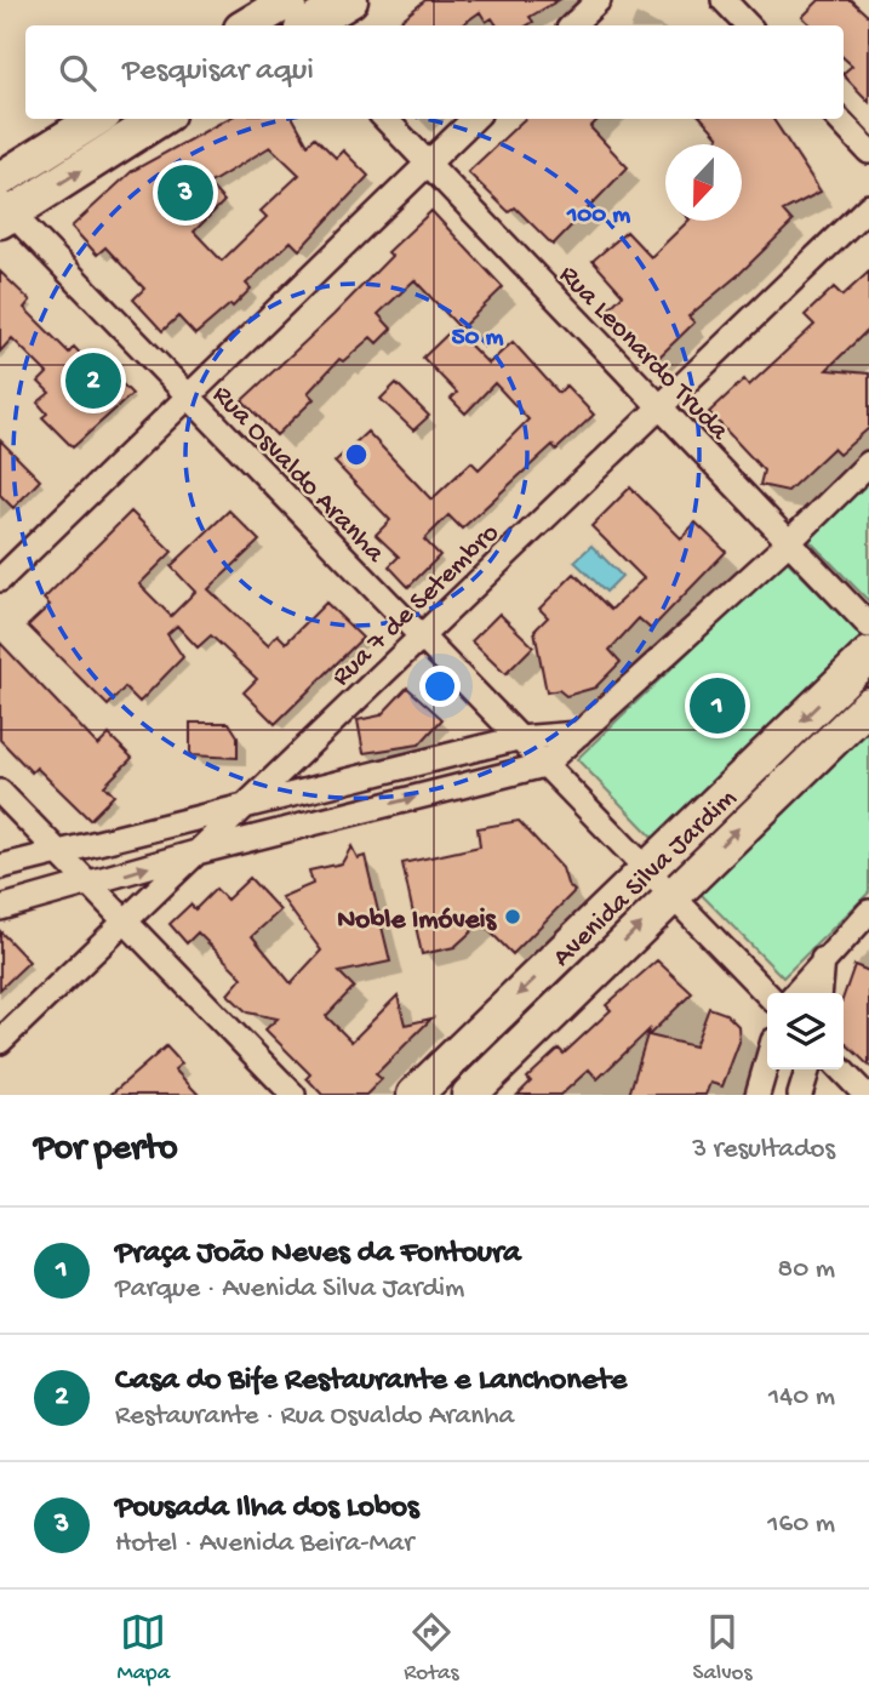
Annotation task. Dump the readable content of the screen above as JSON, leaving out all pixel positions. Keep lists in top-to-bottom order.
{
  "streets": {
    "street": [
      "Rua Leonardo Truda",
      "Rua Osvaldo Aranha",
      "Rua 7 de Setembro",
      "Avenida Silva Jardim"
    ]
  },
  "crossings": [
    ["Rua Leonardo Truda", "Rua 7 de Setembro"],
    ["Rua Osvaldo Aranha", "Rua 7 de Setembro"],
    ["Rua Osvaldo Aranha", "Avenida Silva Jardim"]
  ],
  "places": ["Noble Imóveis"],
  "north": "bottom",
  "page": {
    "search": "Pesquisar aqui",
    "pins": ["3", "2", "1"],
    "heading": ["Por perto", "3 resultados"],
    "list": [
      {
        "mark": "1",
        "name": "Praça João Neves da Fontoura",
        "note": "Parque · Avenida Silva Jardim",
        "value": "80 m"
      },
      {
        "mark": "2",
        "name": "Casa do Bife Restaurante e Lanchonete",
        "note": "Restaurante · Rua Osvaldo Aranha",
        "value": "140 m"
      },
      {
        "mark": "3",
        "name": "Pousada Ilha dos Lobos",
        "note": "Hotel · Avenida Beira-Mar",
        "value": "160 m"
      }
    ],
    "nav": ["Mapa", "Rotas", "Salvos"]
  },
  "rings": ["100 m", "50 m"]
}
